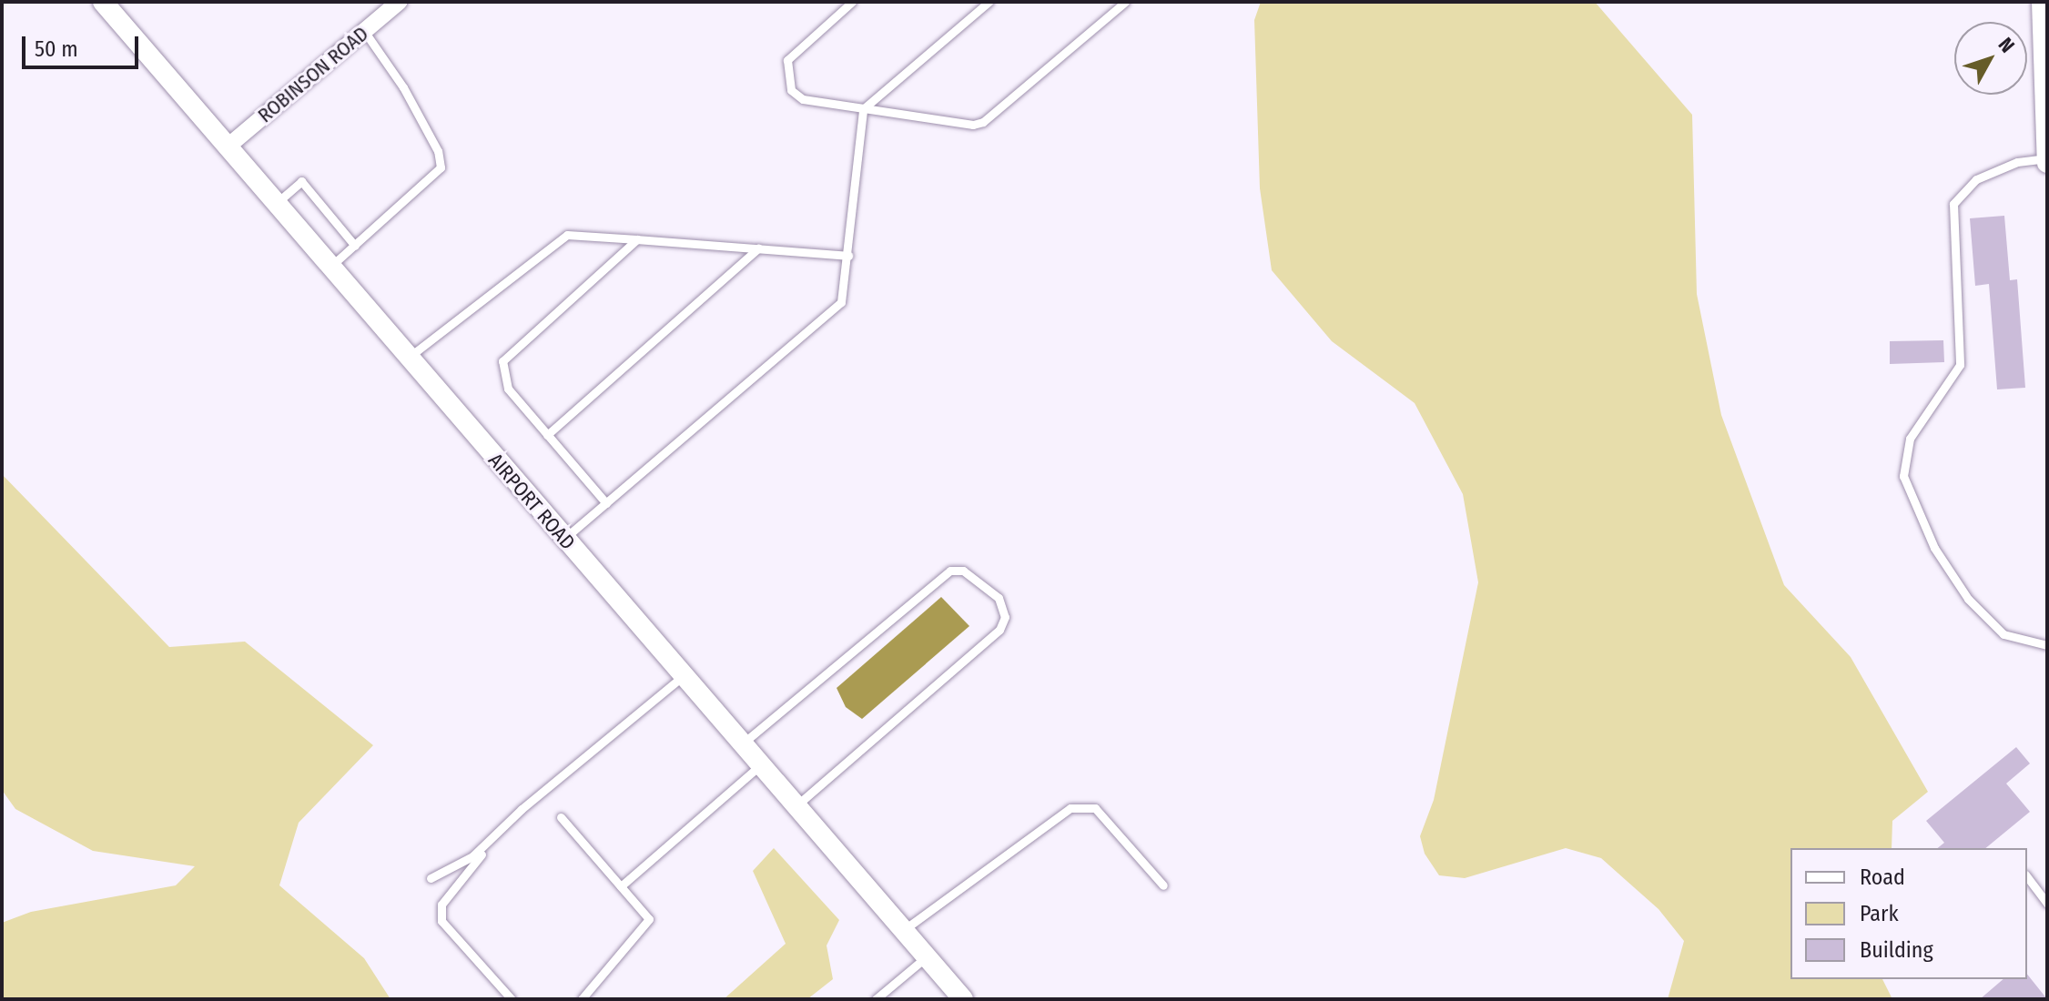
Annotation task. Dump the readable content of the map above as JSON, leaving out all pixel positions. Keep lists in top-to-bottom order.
{
  "streets": {
    "street": ["ROBINSON ROAD", "AIRPORT ROAD"]
  },
  "crossings": [
    ["ROBINSON ROAD", "AIRPORT ROAD"]
  ],
  "legend": ["Road", "Park", "Building"],
  "scale_bar": "50 m",
  "north": "top right"
}
